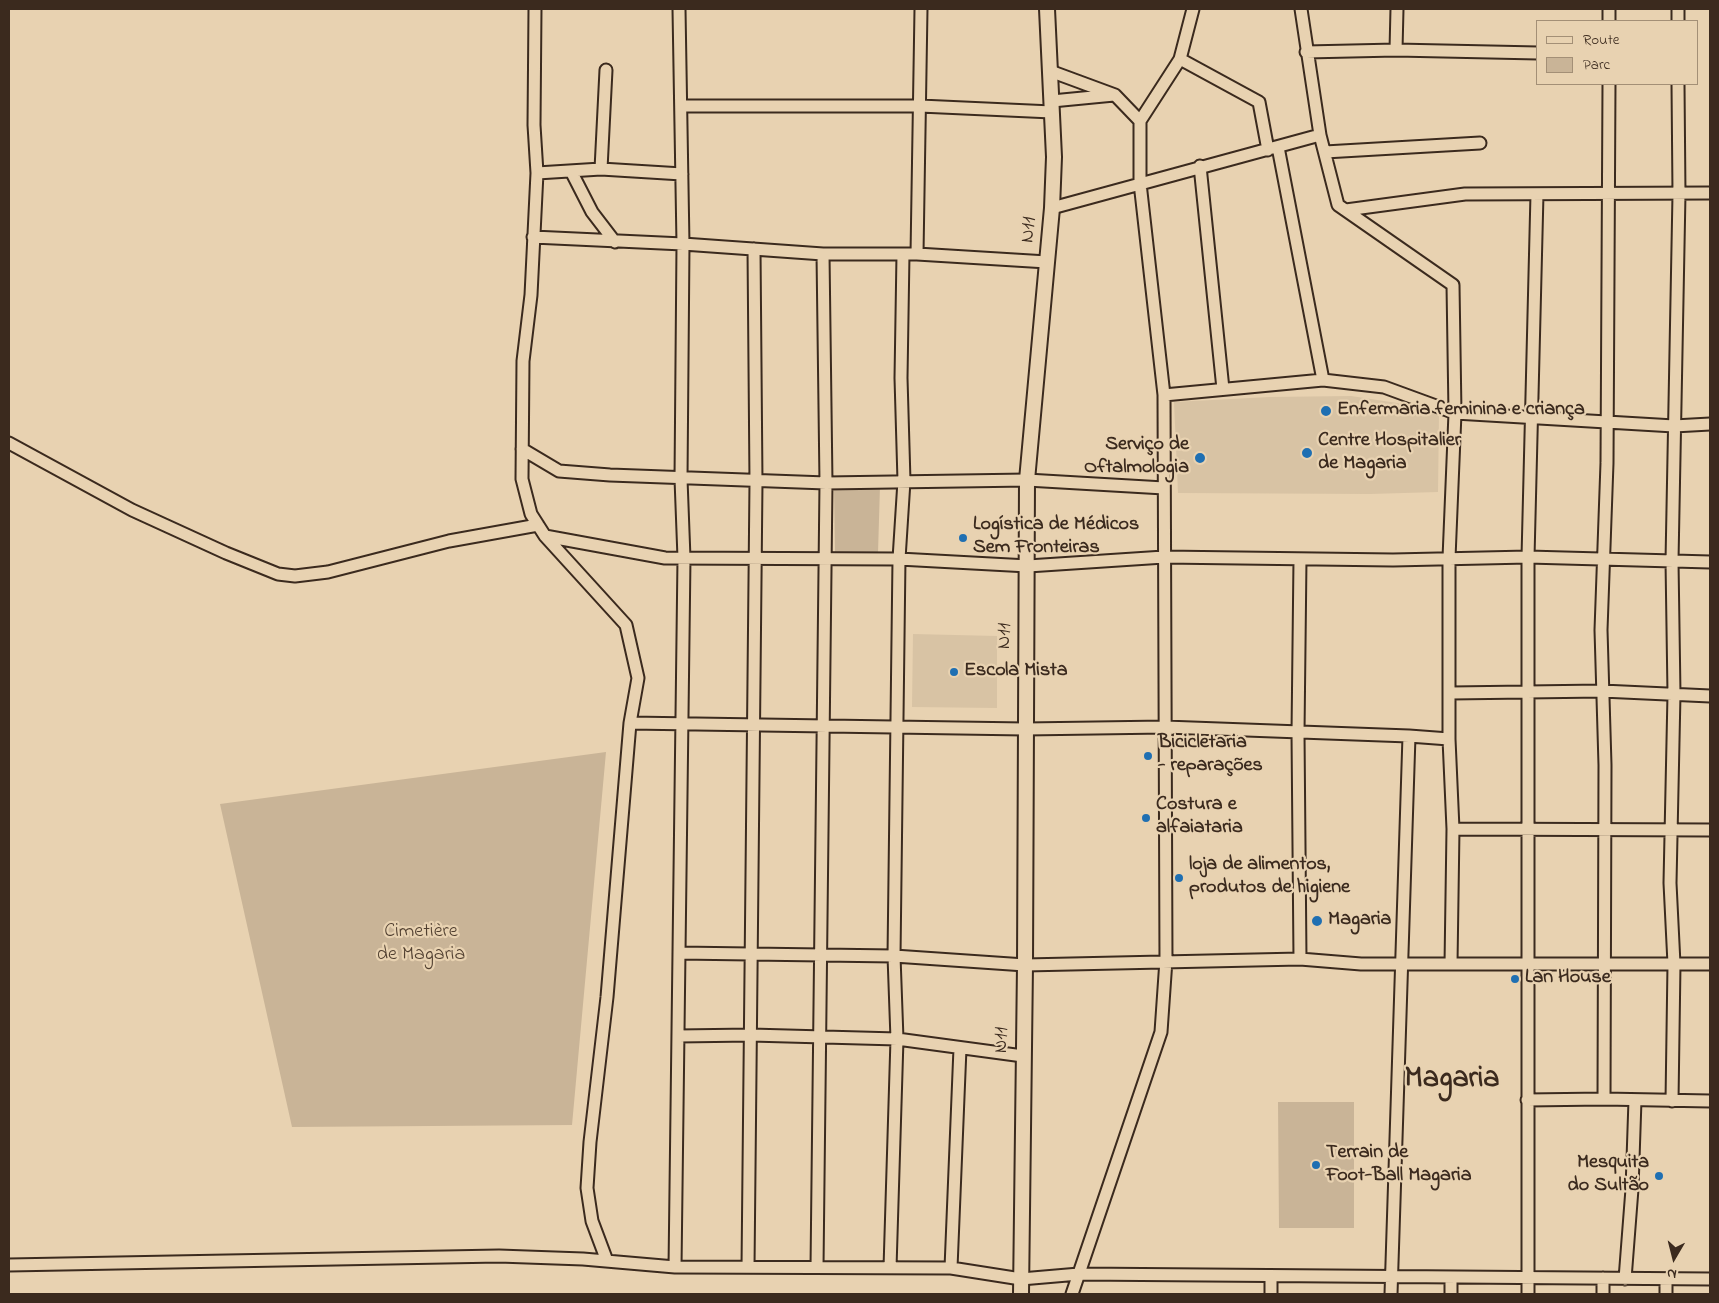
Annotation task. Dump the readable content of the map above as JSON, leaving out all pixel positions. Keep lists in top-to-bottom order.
{
  "streets": {
    "main road": ["N11"]
  },
  "districts": ["Magaria"],
  "parks": ["Cimetière de Magaria"],
  "places": [
    "Enfermaria feminina e criança",
    "Centre Hospitalier de Magaria",
    "Serviço de Oftalmologia",
    "Logística de Médicos Sem Fronteiras",
    "Escola Mista",
    "Bicicletaria - reparações",
    "Costura e alfaiataria",
    "loja de alimentos, produtos de higiene",
    "Magaria",
    "Lan House",
    "Terrain de Foot-Ball Magaria",
    "Mesquita do Sultão"
  ],
  "legend": ["Route", "Parc"],
  "north": "bottom"
}
